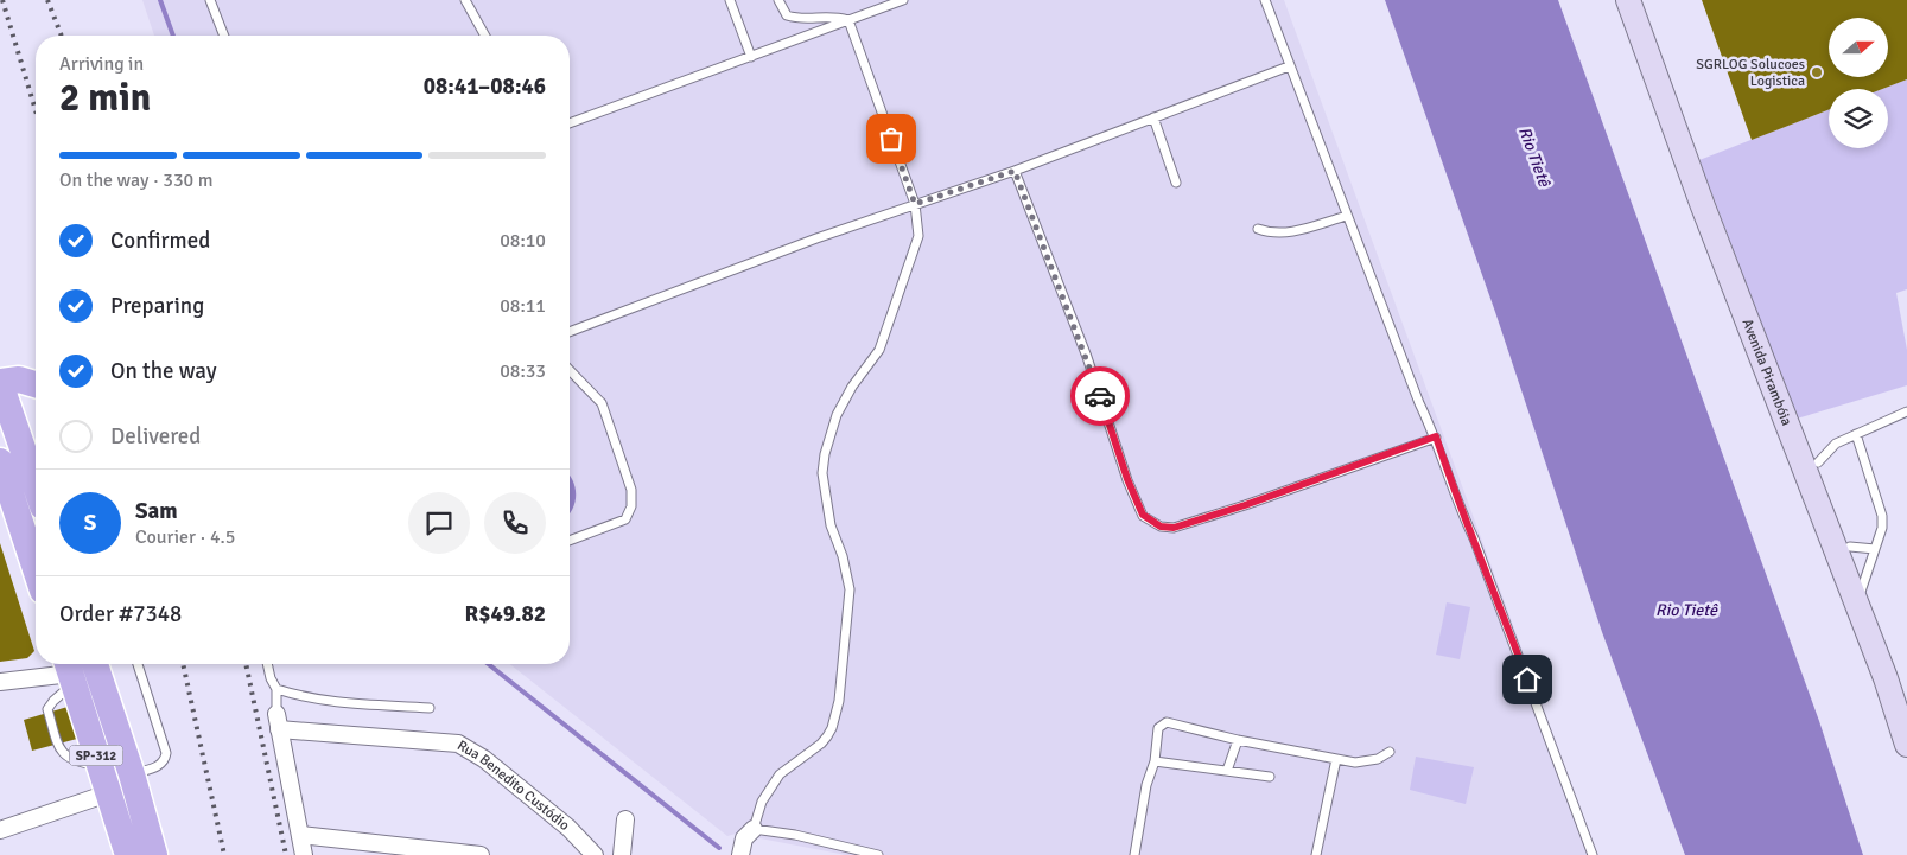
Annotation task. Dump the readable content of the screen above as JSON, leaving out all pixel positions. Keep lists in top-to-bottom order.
{
  "streets": {
    "main road": ["Avenida Pirambóia", "SP-312"],
    "street": ["Rua Benedito Custódio"]
  },
  "water": ["Rio Tietê"],
  "places": ["SGRLOG Solucoes Logistica"],
  "north": "right",
  "page": {
    "heading": ["2 min", "Arriving in", "08:41–08:46"],
    "panel": [
      "Sam",
      "Courier · 4.5",
      "Order #7348",
      "R$49.82"
    ],
    "bar": "On the way · 330 m",
    "list": [
      ["Confirmed", "08:10"],
      ["Preparing", "08:11"],
      ["On the way", "08:33"],
      "Delivered"
    ],
    "round": "S"
  }
}
